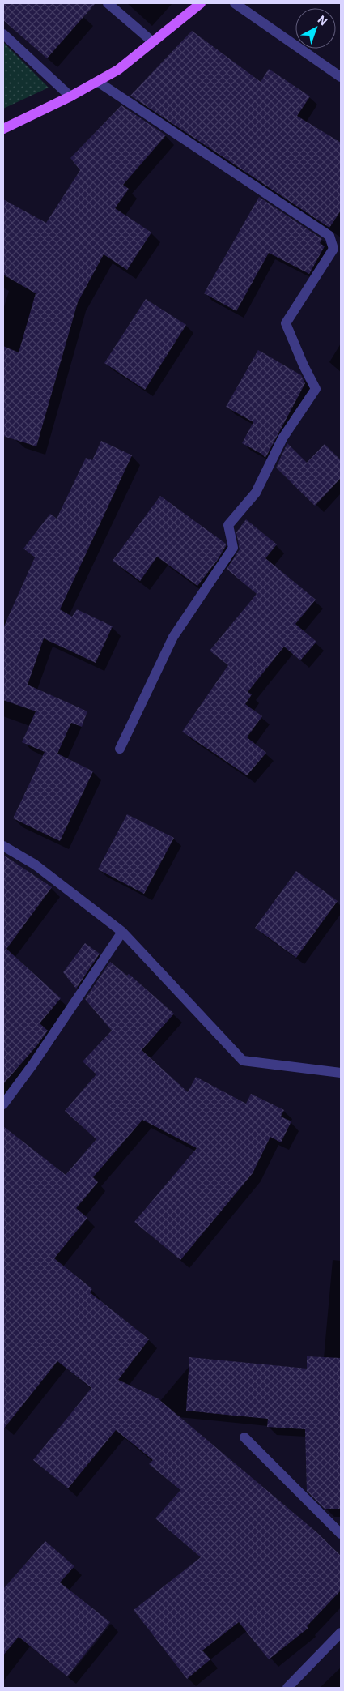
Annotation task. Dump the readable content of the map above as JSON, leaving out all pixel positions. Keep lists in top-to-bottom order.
{
  "north": "top right"
}
